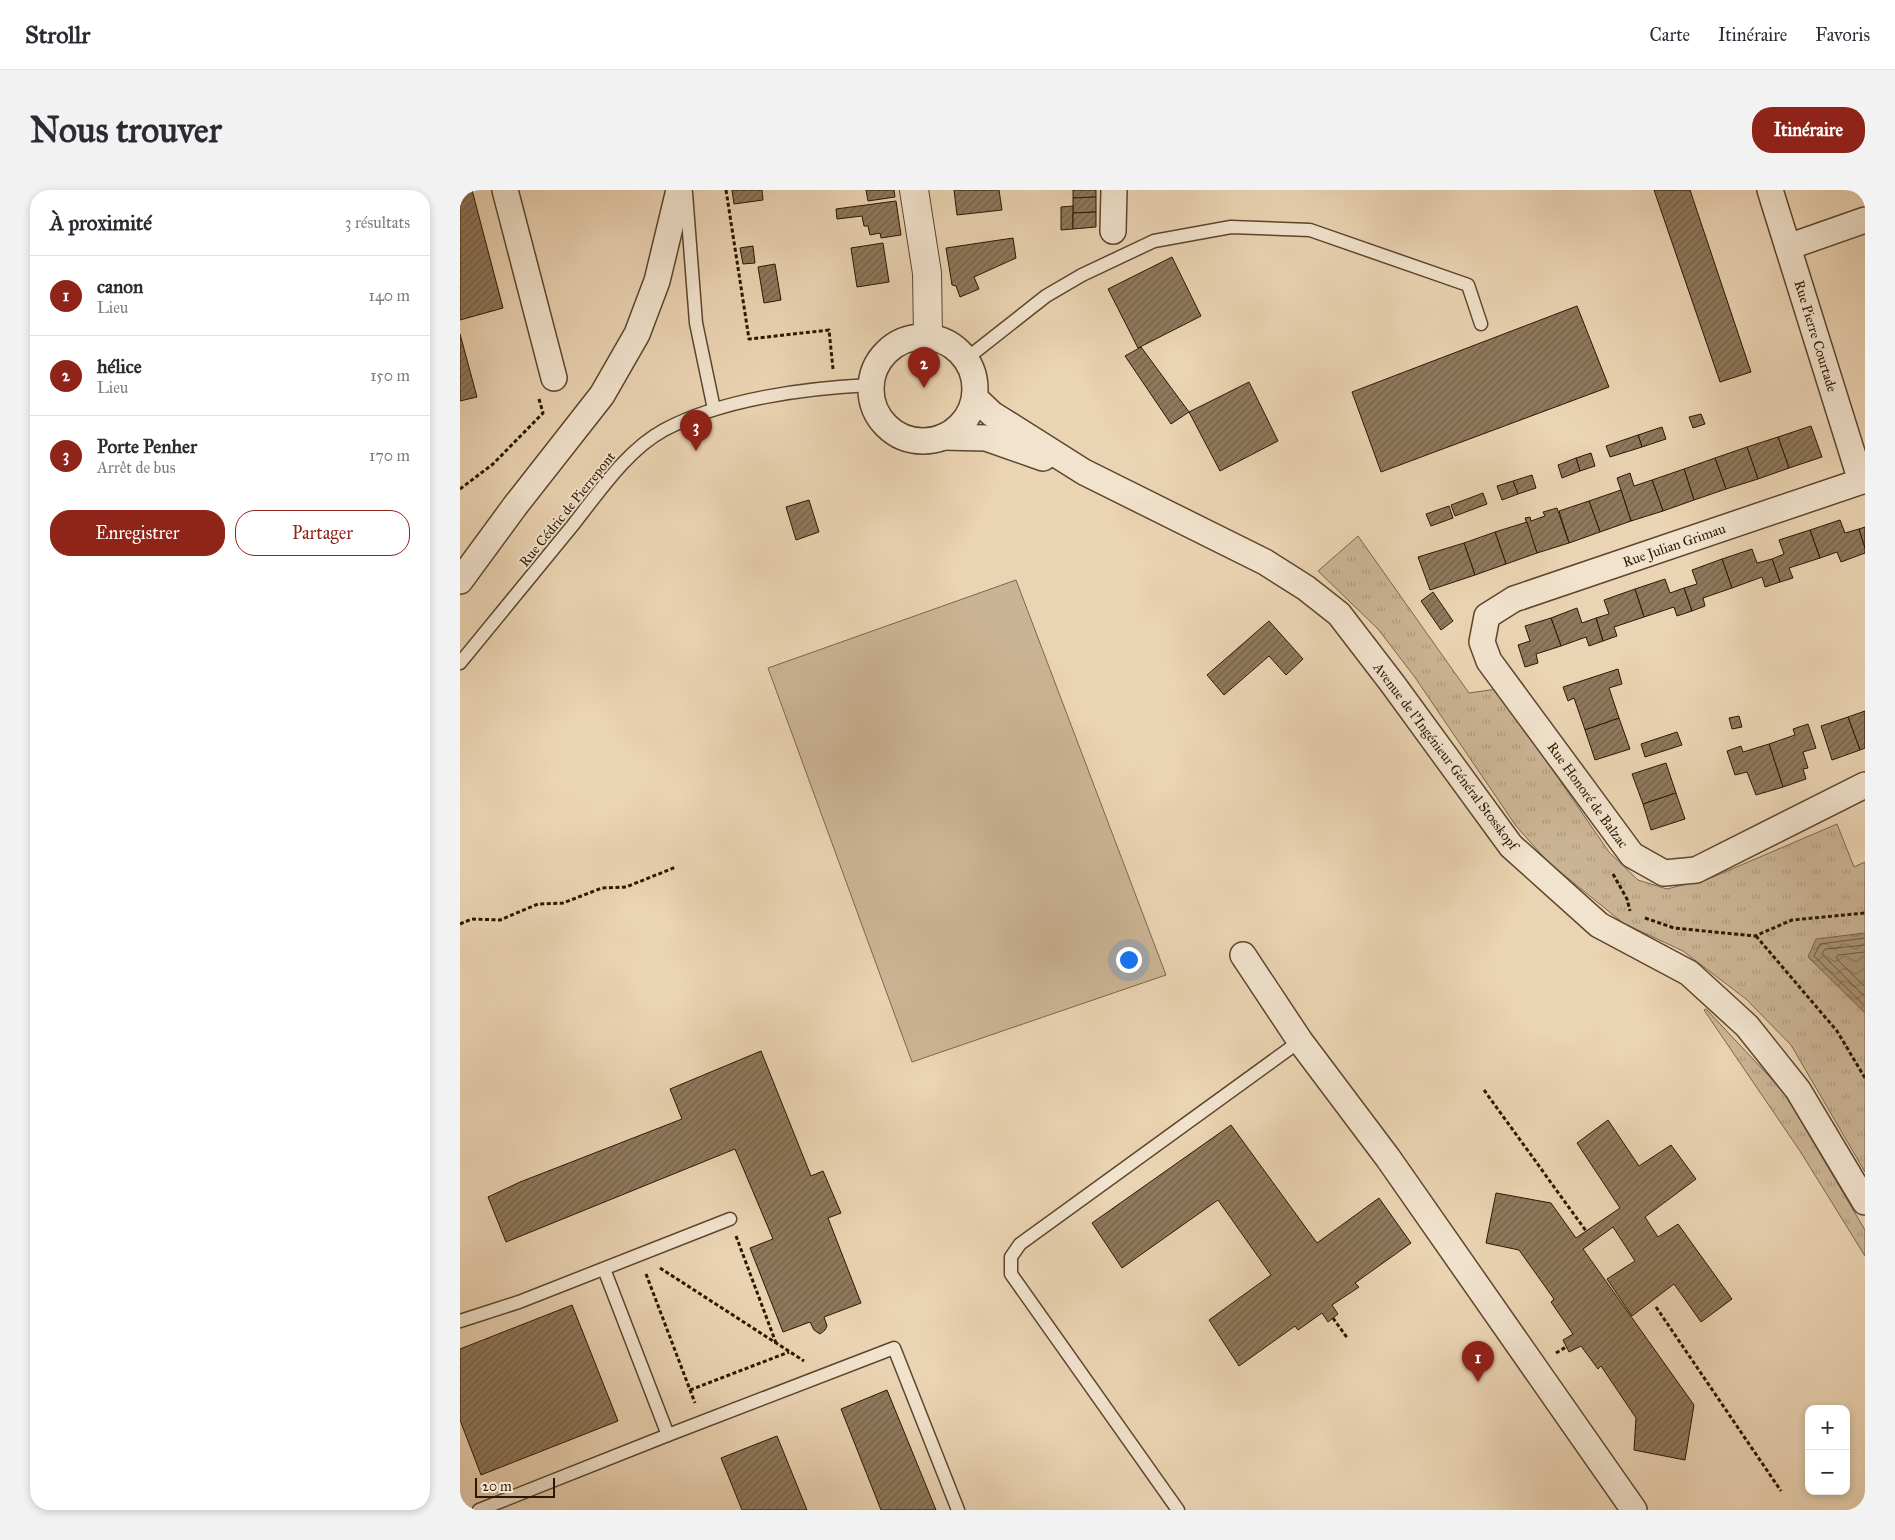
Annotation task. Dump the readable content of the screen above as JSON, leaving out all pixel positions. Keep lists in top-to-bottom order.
{
  "streets": {
    "street": [
      "Rue Pierre Courtade",
      "Rue Julian Grimau",
      "Avenue de l'Ingénieur Général Stosskopf",
      "Rue Honoré de Balzac"
    ],
    "lane": ["Rue Cédric de Pierrepont"]
  },
  "crossings": [
    ["Rue Pierre Courtade", "Rue Julian Grimau"],
    ["Rue Cédric de Pierrepont", "Avenue de l'Ingénieur Général Stosskopf"],
    ["Rue Julian Grimau", "Rue Honoré de Balzac"]
  ],
  "scale_bar": "20 m",
  "page": {
    "header": "Strollr",
    "nav": ["Carte", "Itinéraire", "Favoris"],
    "buttons": [
      "Itinéraire",
      ["Enregistrer", "Partager"]
    ],
    "title": "Nous trouver",
    "heading": ["À proximité", "3 résultats"],
    "list": [
      {
        "mark": "1",
        "name": "canon",
        "note": "Lieu",
        "value": "140 m"
      },
      {
        "mark": "2",
        "name": "hélice",
        "note": "Lieu",
        "value": "150 m"
      },
      {
        "mark": "3",
        "name": "Porte Penher",
        "note": "Arrêt de bus",
        "value": "170 m"
      }
    ],
    "pins": ["2", "3", "1"],
    "map_buttons": ["+", "−"],
    "scale": "20 m"
  }
}
